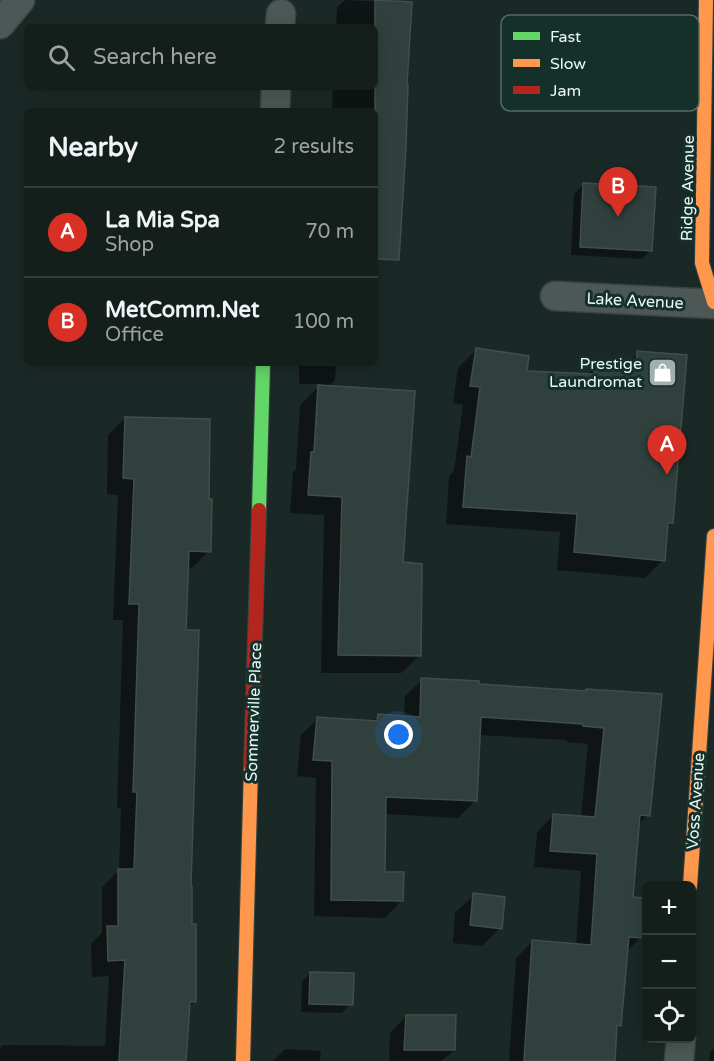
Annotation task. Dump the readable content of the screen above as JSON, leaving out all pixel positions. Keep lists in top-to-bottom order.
{
  "streets": {
    "street": [
      "Ridge Avenue",
      "Lake Avenue",
      "Sommerville Place",
      "Voss Avenue"
    ]
  },
  "crossings": [
    ["Ridge Avenue", "Lake Avenue"]
  ],
  "places": {
    "shop": ["Prestige Laundromat"]
  },
  "legend": ["Fast", "Slow", "Jam"],
  "page": {
    "search": "Search here",
    "heading": ["Nearby", "2 results"],
    "pins": ["B", "A"],
    "list": [
      {
        "mark": "A",
        "name": "La Mia Spa",
        "note": "Shop",
        "value": "70 m"
      },
      {
        "mark": "B",
        "name": "MetComm.Net",
        "note": "Office",
        "value": "100 m"
      }
    ],
    "map_buttons": ["+", "−"]
  }
}
